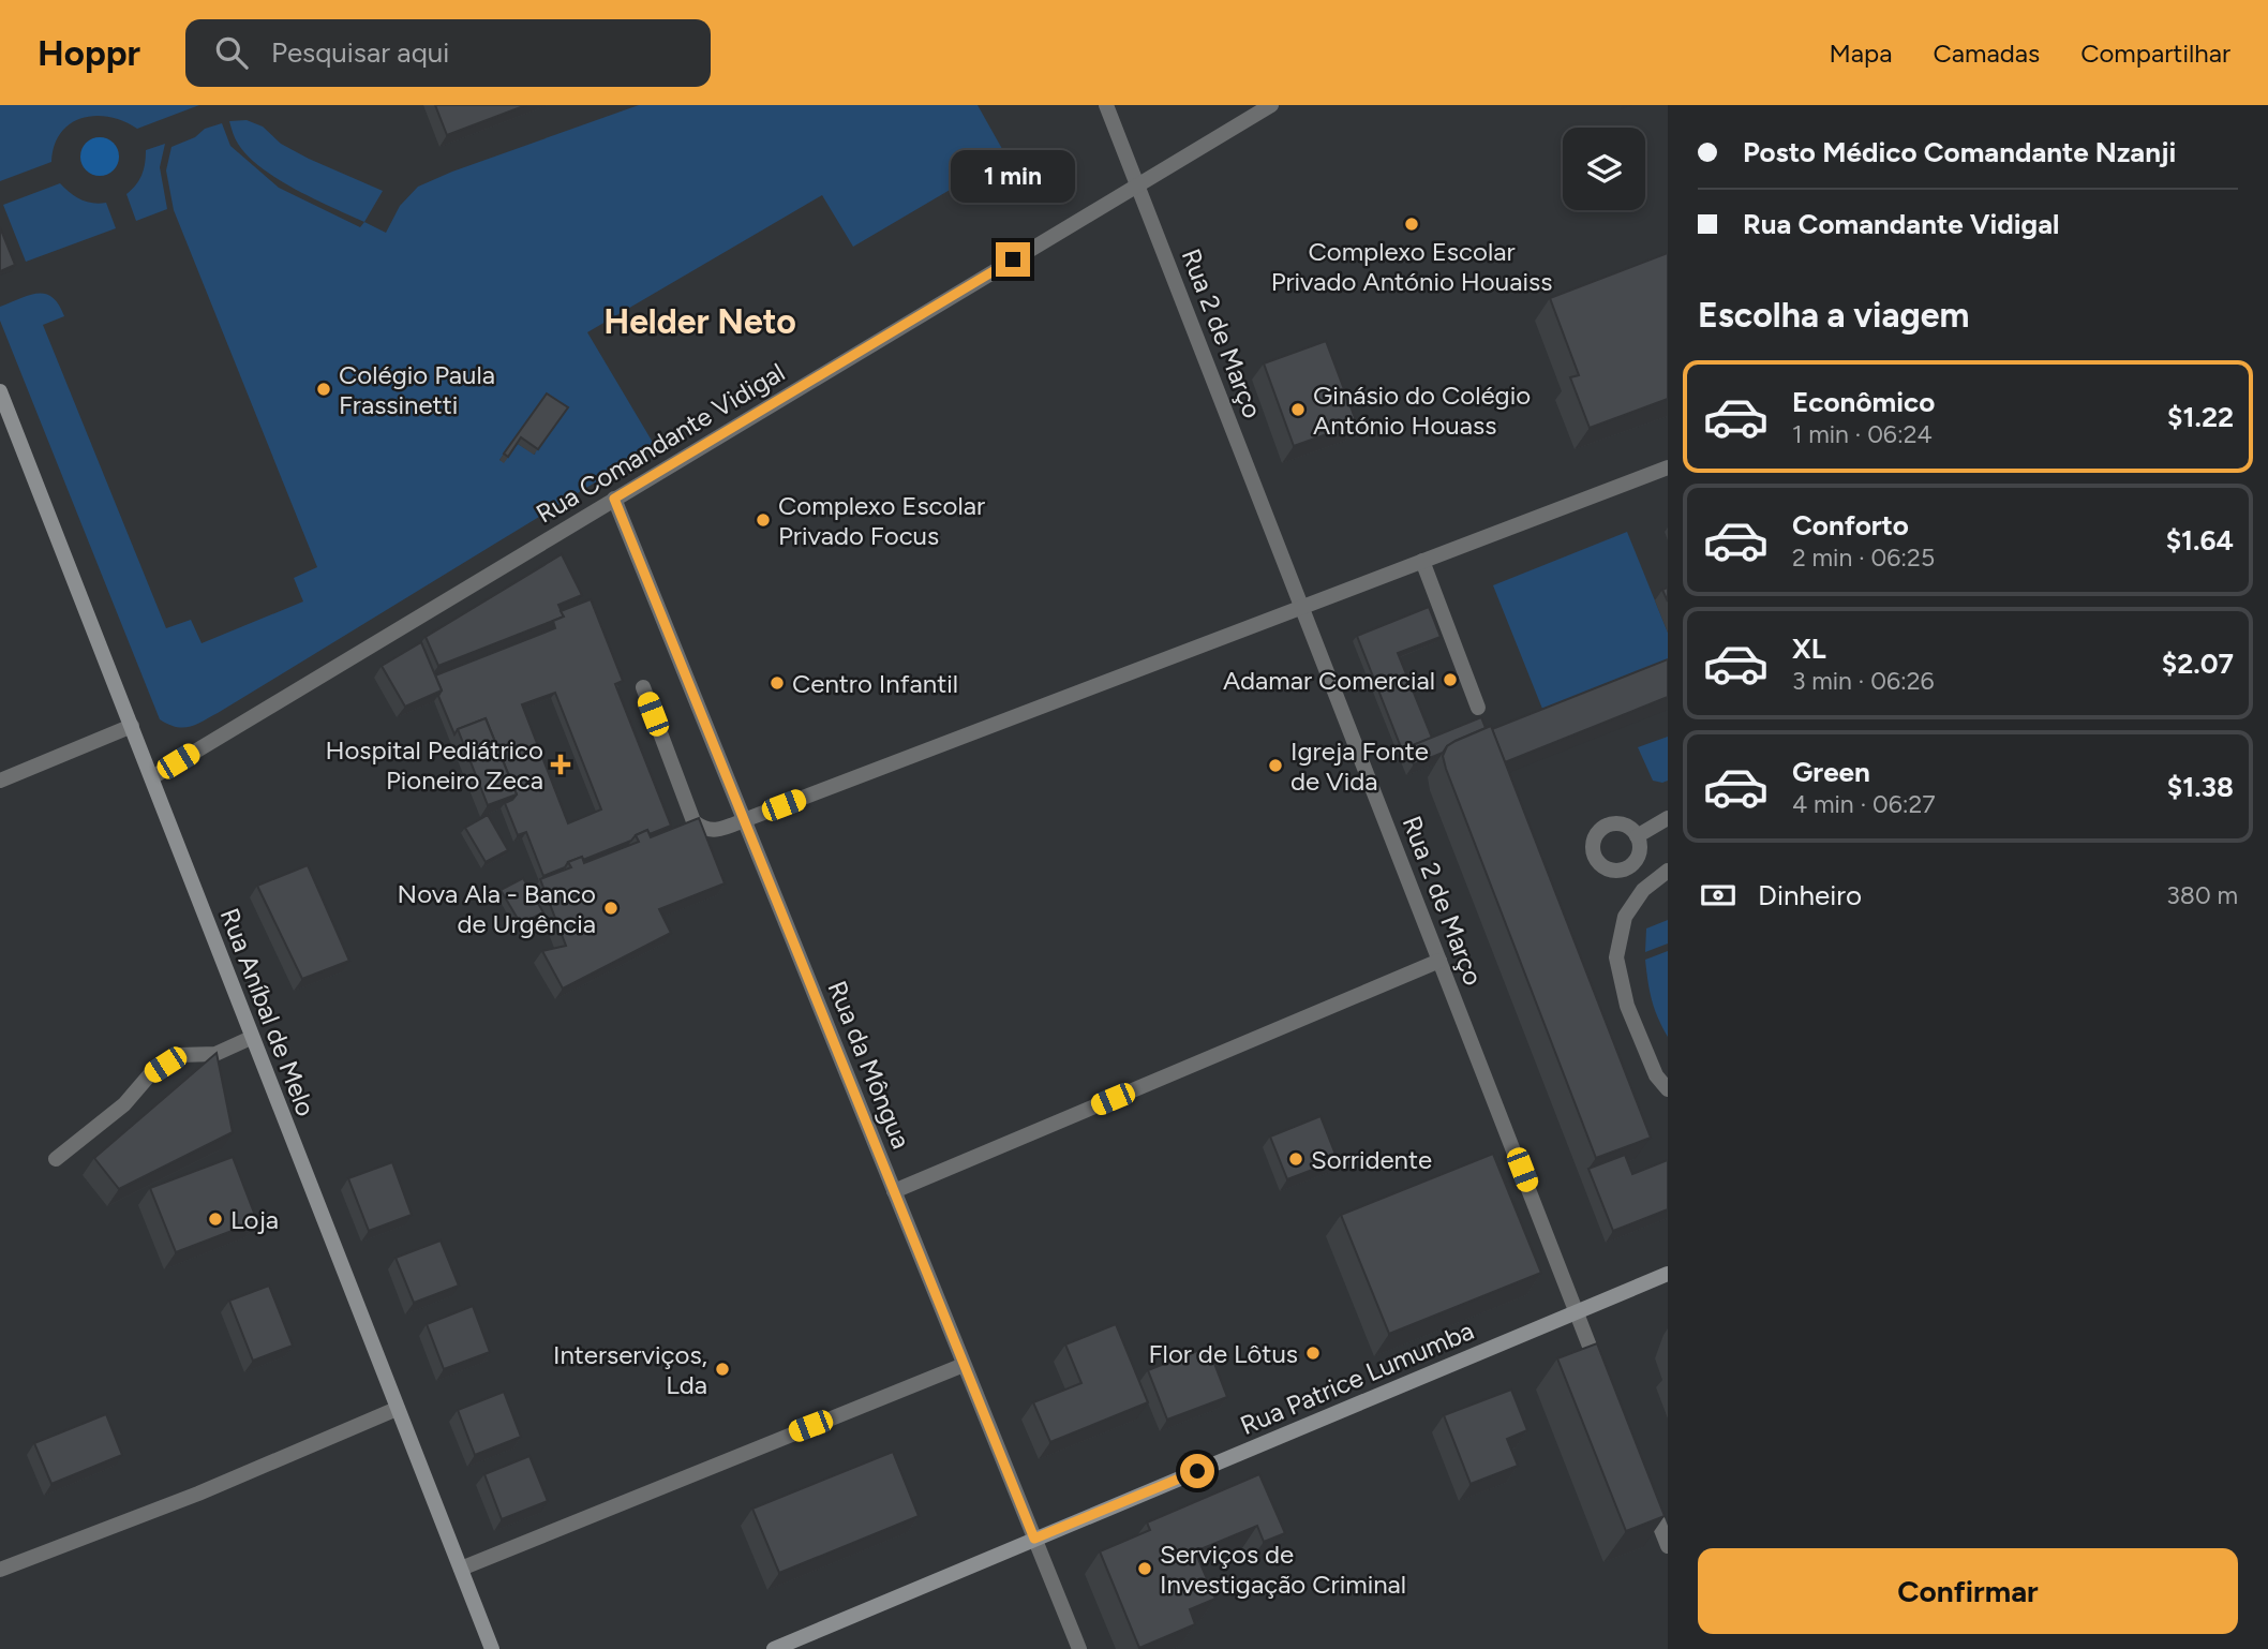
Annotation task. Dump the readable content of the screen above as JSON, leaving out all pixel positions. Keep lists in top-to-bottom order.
{
  "streets": {
    "street": [
      "Rua 2 de Março",
      "Rua Comandante Vidigal",
      "Rua Aníbal de Melo",
      "Rua da Môngua",
      "Rua Patrice Lumumba"
    ]
  },
  "crossings": [
    ["Rua 2 de Março", "Rua Comandante Vidigal"],
    ["Rua 2 de Março", "Rua Patrice Lumumba"],
    ["Rua Comandante Vidigal", "Rua Aníbal de Melo"],
    ["Rua Comandante Vidigal", "Rua da Môngua"],
    ["Rua da Môngua", "Rua Patrice Lumumba"]
  ],
  "districts": ["Helder Neto"],
  "places": {
    "other": [
      "Complexo Escolar Privado António Houaiss",
      "Colégio Paula Frassinetti",
      "Ginásio do Colégio António Houass",
      "Complexo Escolar Privado Focus",
      "Adamar Comercial",
      "Centro Infantil",
      "Igreja Fonte de Vida",
      "Nova Ala - Banco de Urgência",
      "Sorridente",
      "Loja",
      "Flor de Lôtus",
      "Interserviços, Lda",
      "Serviços de Investigação Criminal"
    ],
    "health": ["Hospital Pediátrico Pioneiro Zeca"]
  },
  "page": {
    "header": "Hoppr",
    "search": "Pesquisar aqui",
    "nav": ["Mapa", "Camadas", "Compartilhar"],
    "banner": ["Posto Médico Comandante Nzanji", "Rua Comandante Vidigal"],
    "bubble": "1 min",
    "heading": "Escolha a viagem",
    "list": [
      {
        "name": "Econômico",
        "note": "1 min · 06:24",
        "value": "$1.22"
      },
      {
        "name": "Conforto",
        "note": "2 min · 06:25",
        "value": "$1.64"
      },
      {
        "name": "XL",
        "note": "3 min · 06:26",
        "value": "$2.07"
      },
      {
        "name": "Green",
        "note": "4 min · 06:27",
        "value": "$1.38"
      }
    ],
    "pay": ["Dinheiro", "380 m"],
    "buttons": "Confirmar"
  }
}
